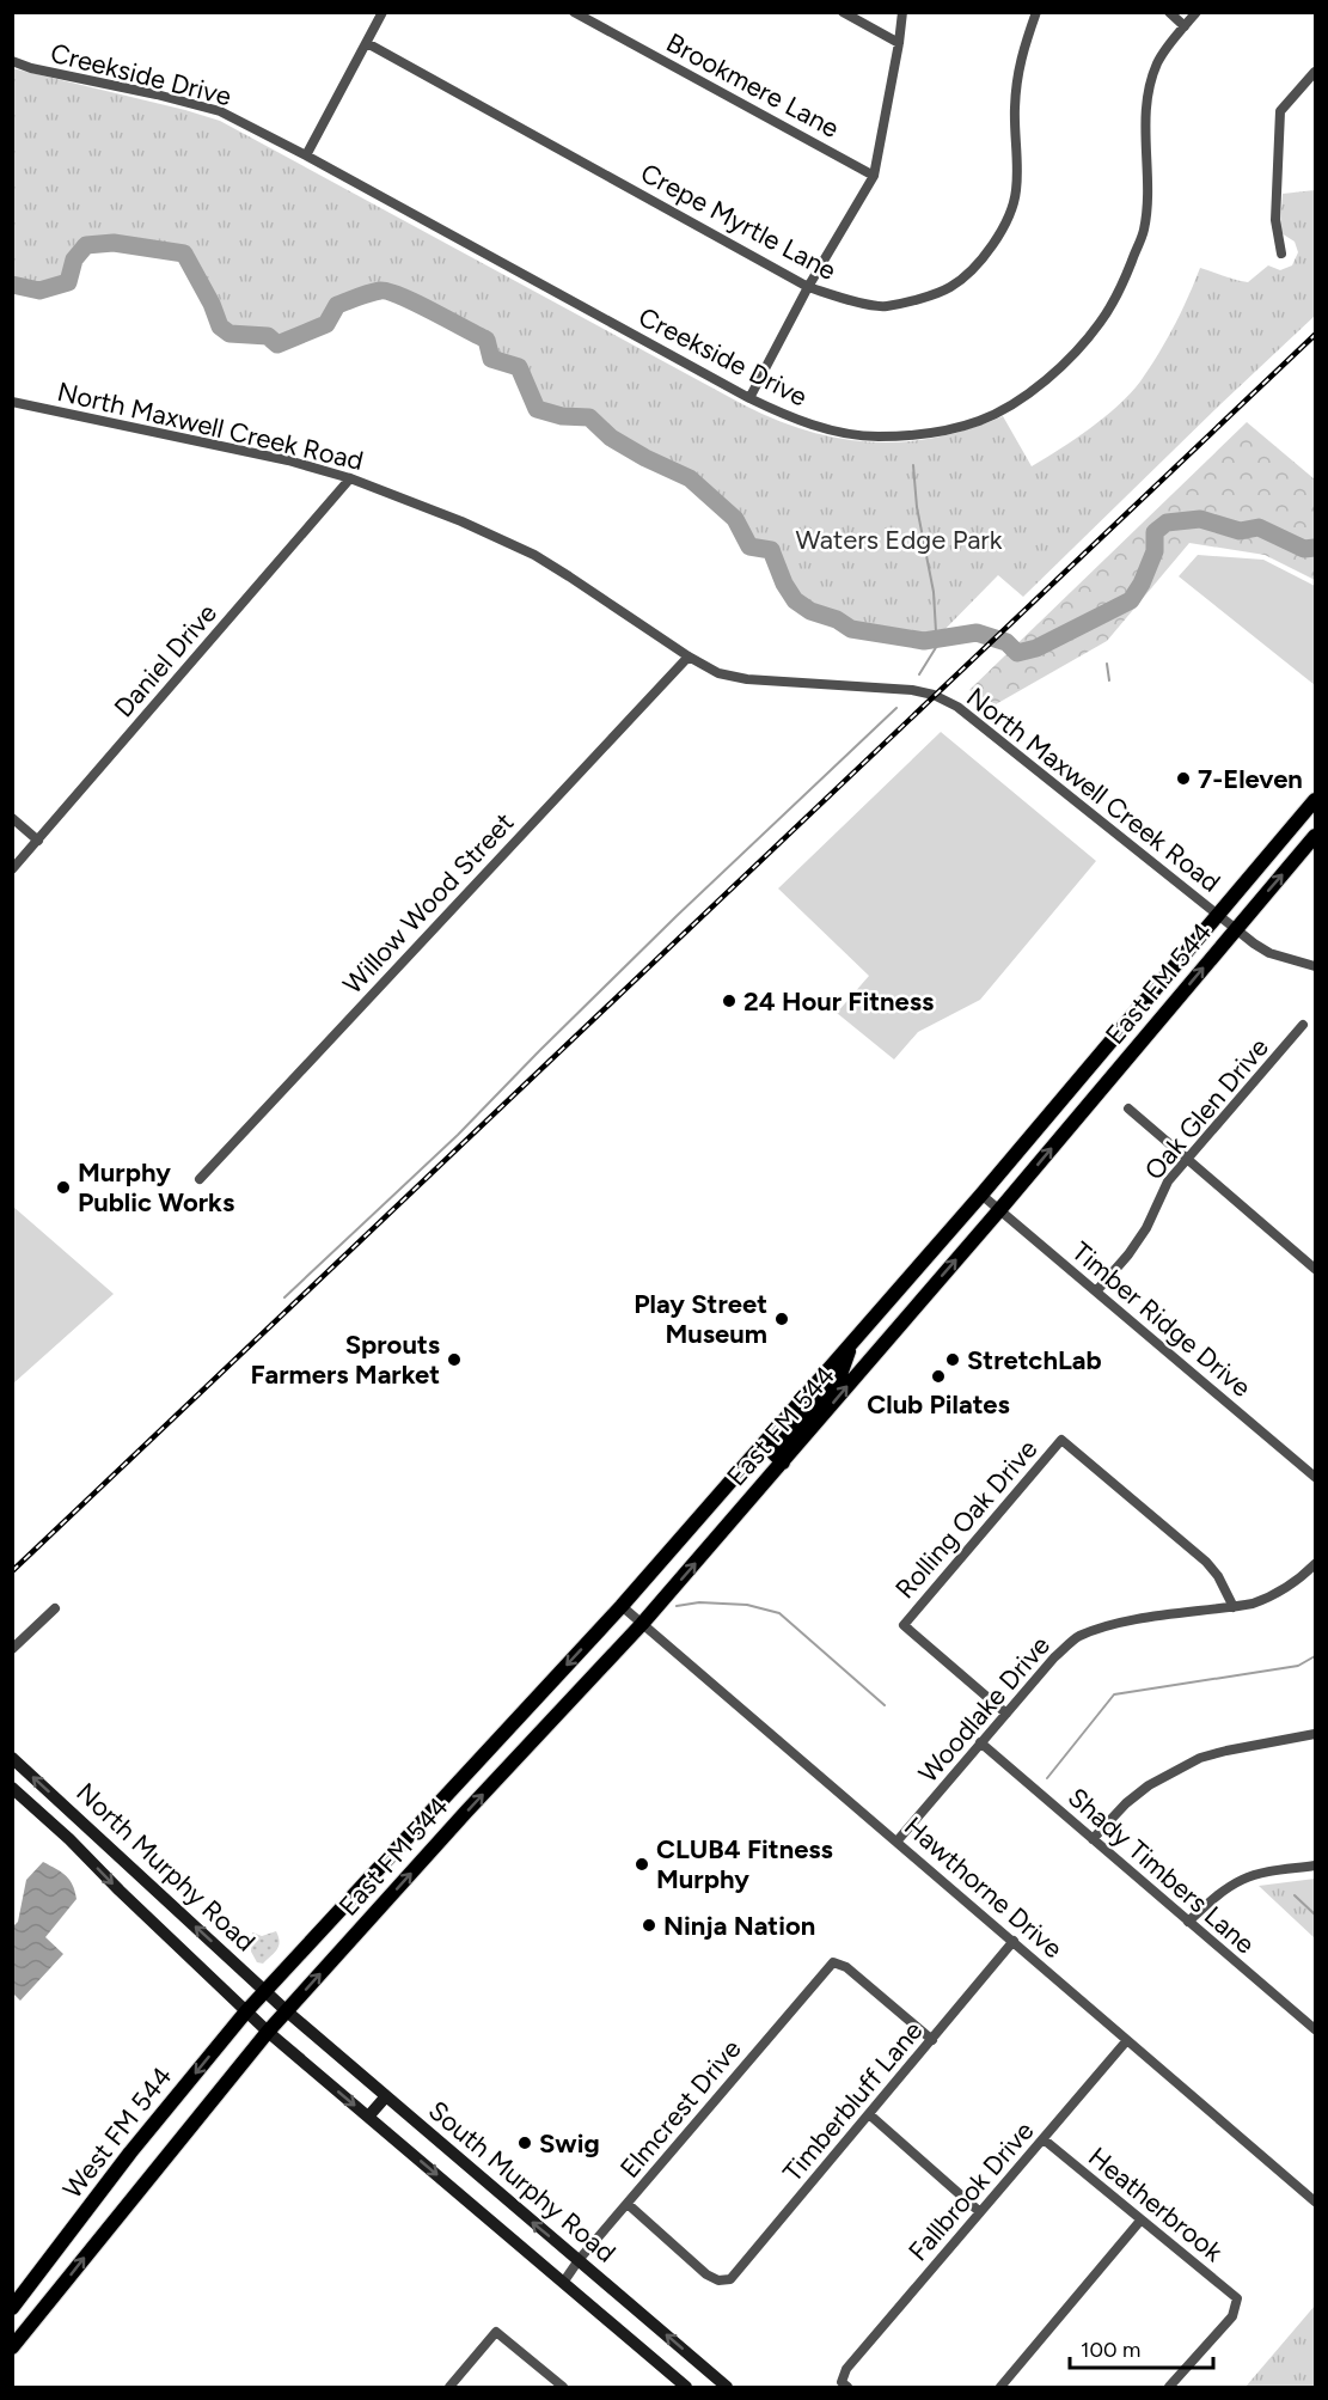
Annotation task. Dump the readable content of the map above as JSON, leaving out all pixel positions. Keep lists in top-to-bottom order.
{
  "streets": {
    "main road": [
      "East FM 544",
      "North Murphy Road",
      "West FM 544",
      "South Murphy Road"
    ],
    "street": [
      "Creekside Drive",
      "Brookmere Lane",
      "Crepe Myrtle Lane",
      "North Maxwell Creek Road",
      "Daniel Drive",
      "Willow Wood Street",
      "Oak Glen Drive",
      "Timber Ridge Drive",
      "Rolling Oak Drive",
      "Woodlake Drive",
      "Shady Timbers Lane",
      "Hawthorne Drive",
      "Timberbluff Lane",
      "Elmcrest Drive",
      "Fallbrook Drive",
      "Heatherbrook"
    ]
  },
  "crossings": [
    ["North Maxwell Creek Road", "Daniel Drive"],
    ["North Maxwell Creek Road", "Willow Wood Street"],
    ["North Maxwell Creek Road", "East FM 544"],
    ["East FM 544", "Timber Ridge Drive"],
    ["East FM 544", "North Murphy Road"],
    ["East FM 544", "Hawthorne Drive"],
    ["East FM 544", "West FM 544"],
    ["East FM 544", "South Murphy Road"],
    ["Oak Glen Drive", "Timber Ridge Drive"],
    ["Rolling Oak Drive", "Woodlake Drive"],
    ["Woodlake Drive", "Shady Timbers Lane"],
    ["Woodlake Drive", "Hawthorne Drive"],
    ["North Murphy Road", "West FM 544"],
    ["North Murphy Road", "South Murphy Road"],
    ["Hawthorne Drive", "Timberbluff Lane"],
    ["Hawthorne Drive", "Fallbrook Drive"],
    ["Timberbluff Lane", "Elmcrest Drive"],
    ["Elmcrest Drive", "South Murphy Road"],
    ["West FM 544", "South Murphy Road"],
    ["Fallbrook Drive", "Heatherbrook"]
  ],
  "parks": ["Waters Edge Park"],
  "places": [
    "7-Eleven",
    "24 Hour Fitness",
    "Murphy Public Works",
    "Play Street Museum",
    "Sprouts Farmers Market",
    "StretchLab",
    "Club Pilates",
    "CLUB4 Fitness Murphy",
    "Ninja Nation",
    "Swig"
  ],
  "scale_bar": "100 m"
}
